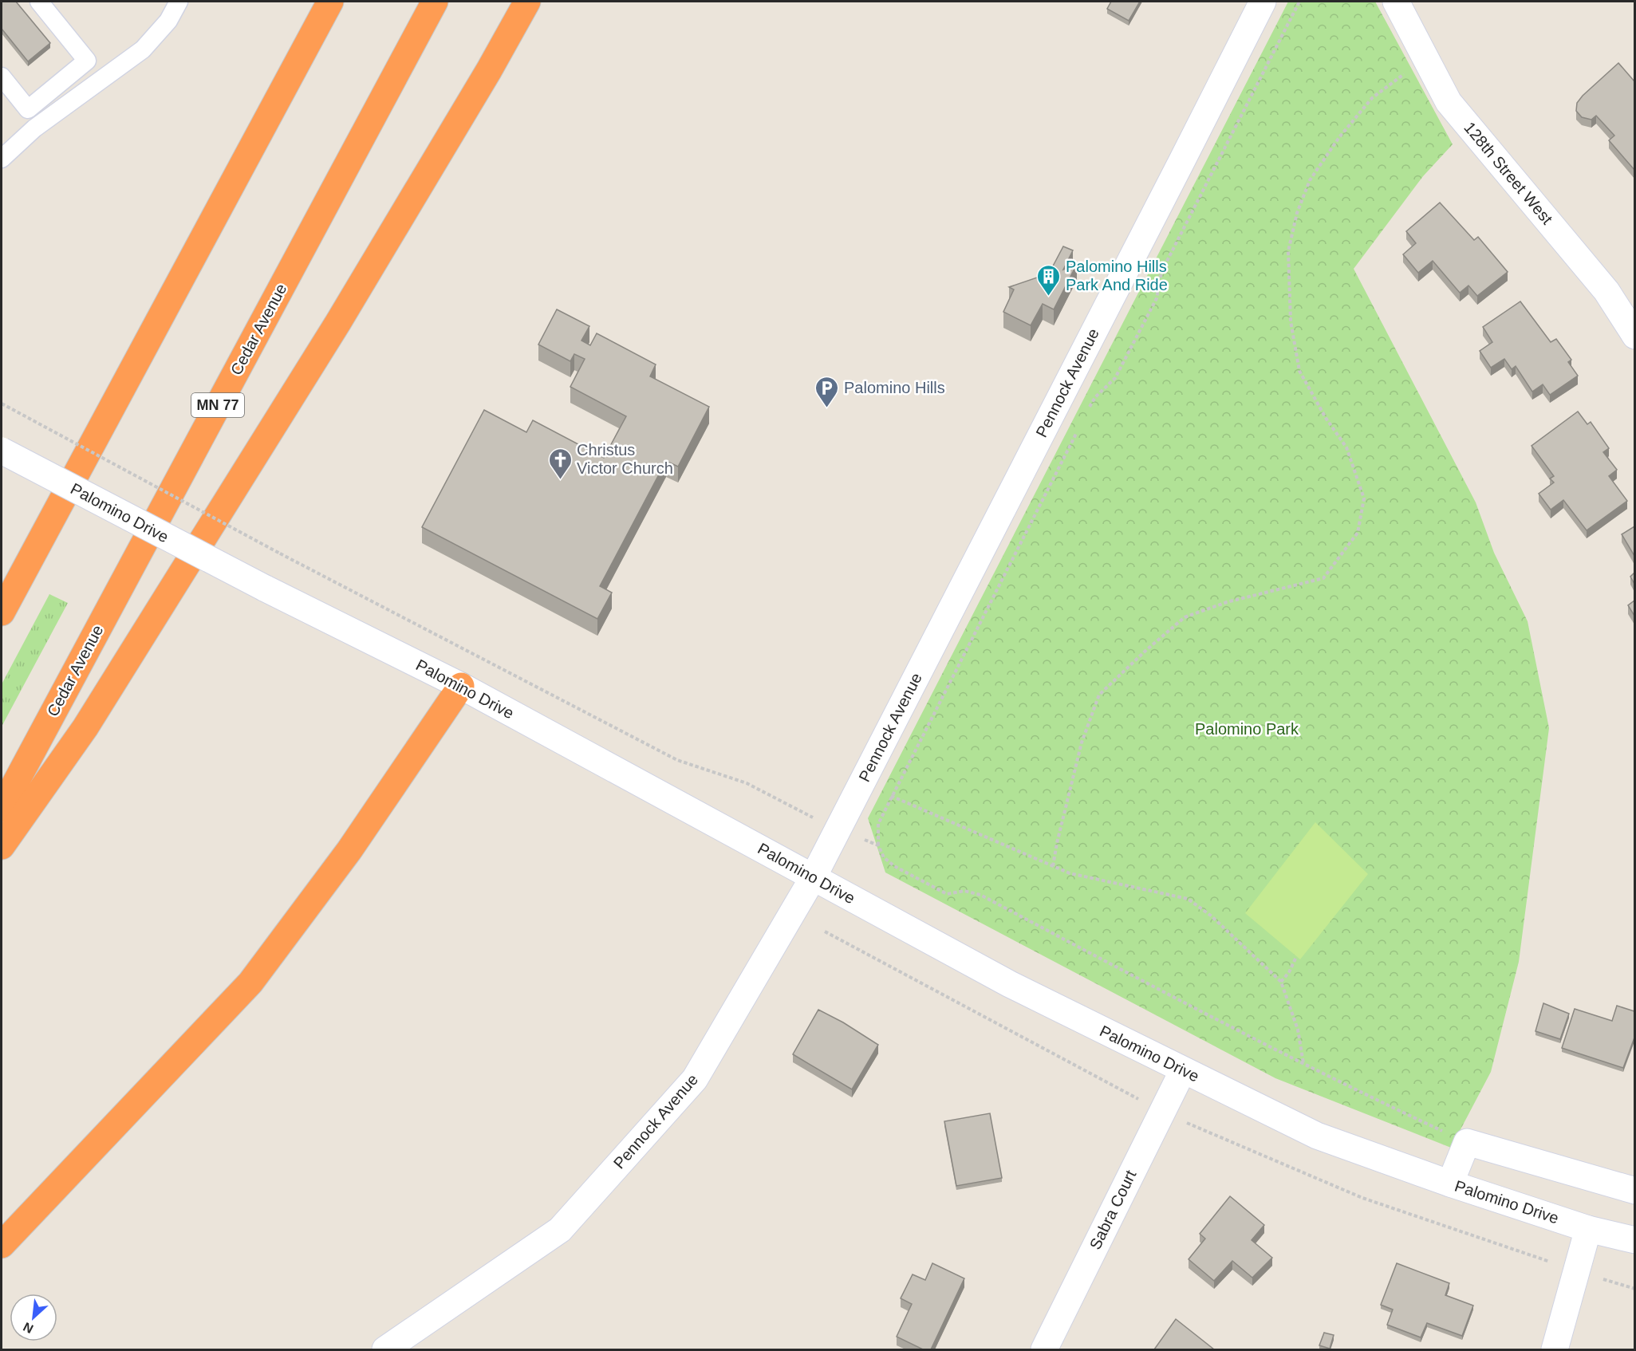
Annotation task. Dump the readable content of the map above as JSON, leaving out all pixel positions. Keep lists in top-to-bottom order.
{
  "streets": {
    "highway": ["Cedar Avenue", "MN 77"],
    "street": [
      "128th Street West",
      "Pennock Avenue",
      "Palomino Drive",
      "Sabra Court"
    ]
  },
  "crossings": [
    ["Pennock Avenue", "Palomino Drive"],
    ["Palomino Drive", "Sabra Court"]
  ],
  "parks": ["Palomino Park"],
  "places": {
    "building": ["Palomino Hills Park And Ride"],
    "parking": ["Palomino Hills"],
    "church": ["Christus Victor Church"]
  },
  "north": "bottom left"
}
